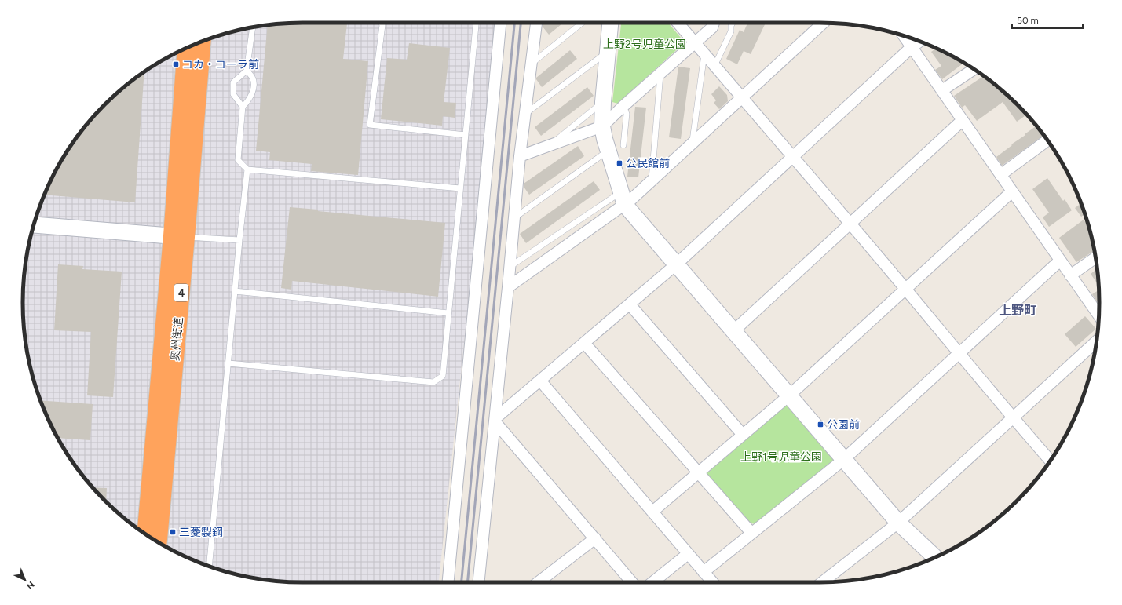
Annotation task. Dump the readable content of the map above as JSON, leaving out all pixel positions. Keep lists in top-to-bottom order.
{
  "streets": {
    "highway": ["4", "奥州街道"]
  },
  "districts": ["上野町"],
  "parks": ["上野2号児童公園", "上野1号児童公園"],
  "places": {
    "transit": [
      "コカ・コーラ前",
      "公民館前",
      "公園前",
      "三菱製鋼"
    ]
  },
  "scale_bar": "50 m",
  "north": "bottom right"
}
